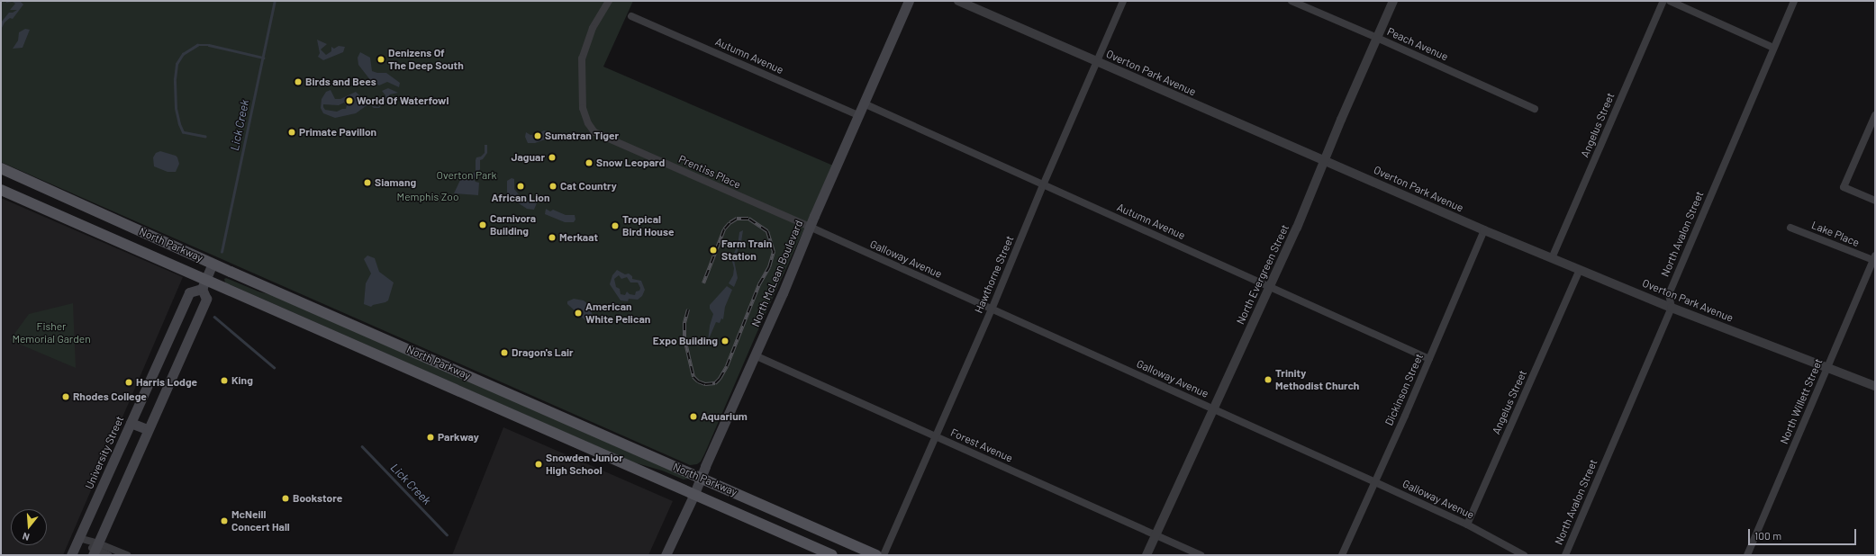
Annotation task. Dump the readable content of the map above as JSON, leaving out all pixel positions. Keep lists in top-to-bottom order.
{
  "streets": {
    "main road": ["North Parkway", "North McLean Boulevard", "University Street"],
    "street": [
      "Peach Avenue",
      "Autumn Avenue",
      "Overton Park Avenue",
      "Angelus Street",
      "Prentiss Place",
      "North Avalon Street",
      "Lake Place",
      "Galloway Avenue",
      "Hawthorne Street",
      "North Evergreen Street",
      "Dickinson Street",
      "North Willett Street",
      "Forest Avenue"
    ]
  },
  "crossings": [
    ["Peach Avenue", "North Evergreen Street"],
    ["Autumn Avenue", "North McLean Boulevard"],
    ["Autumn Avenue", "Hawthorne Street"],
    ["Autumn Avenue", "North Evergreen Street"],
    ["Autumn Avenue", "Dickinson Street"],
    ["Overton Park Avenue", "Angelus Street"],
    ["Overton Park Avenue", "North Avalon Street"],
    ["Overton Park Avenue", "Hawthorne Street"],
    ["Overton Park Avenue", "North Evergreen Street"],
    ["Overton Park Avenue", "Dickinson Street"],
    ["Overton Park Avenue", "North Willett Street"],
    ["Angelus Street", "Galloway Avenue"],
    ["Prentiss Place", "Galloway Avenue"],
    ["Prentiss Place", "North McLean Boulevard"],
    ["Lake Place", "North Willett Street"],
    ["North Parkway", "North McLean Boulevard"],
    ["North Parkway", "University Street"],
    ["Galloway Avenue", "North McLean Boulevard"],
    ["Galloway Avenue", "Hawthorne Street"],
    ["Galloway Avenue", "North Evergreen Street"],
    ["Galloway Avenue", "Dickinson Street"],
    ["North McLean Boulevard", "Forest Avenue"],
    ["Hawthorne Street", "Forest Avenue"],
    ["North Evergreen Street", "Forest Avenue"]
  ],
  "water": ["Lick Creek"],
  "parks": ["Overton Park", "Memphis Zoo", "Fisher Memorial Garden"],
  "places": [
    "Denizens Of The Deep South",
    "Birds and Bees",
    "World Of Waterfowl",
    "Primate Pavillon",
    "Sumatran Tiger",
    "Jaguar",
    "Snow Leopard",
    "Siamang",
    "African Lion",
    "Cat Country",
    "Carnivora Building",
    "Tropical Bird House",
    "Merkaat",
    "Farm Train Station",
    "American White Pelican",
    "Expo Building",
    "Dragon's Lair",
    "Trinity Methodist Church",
    "King",
    "Harris Lodge",
    "Rhodes College",
    "Aquarium",
    "Parkway",
    "Snowden Junior High School",
    "Bookstore",
    "McNeill Concert Hall"
  ],
  "scale_bar": "100 m",
  "north": "bottom"
}
